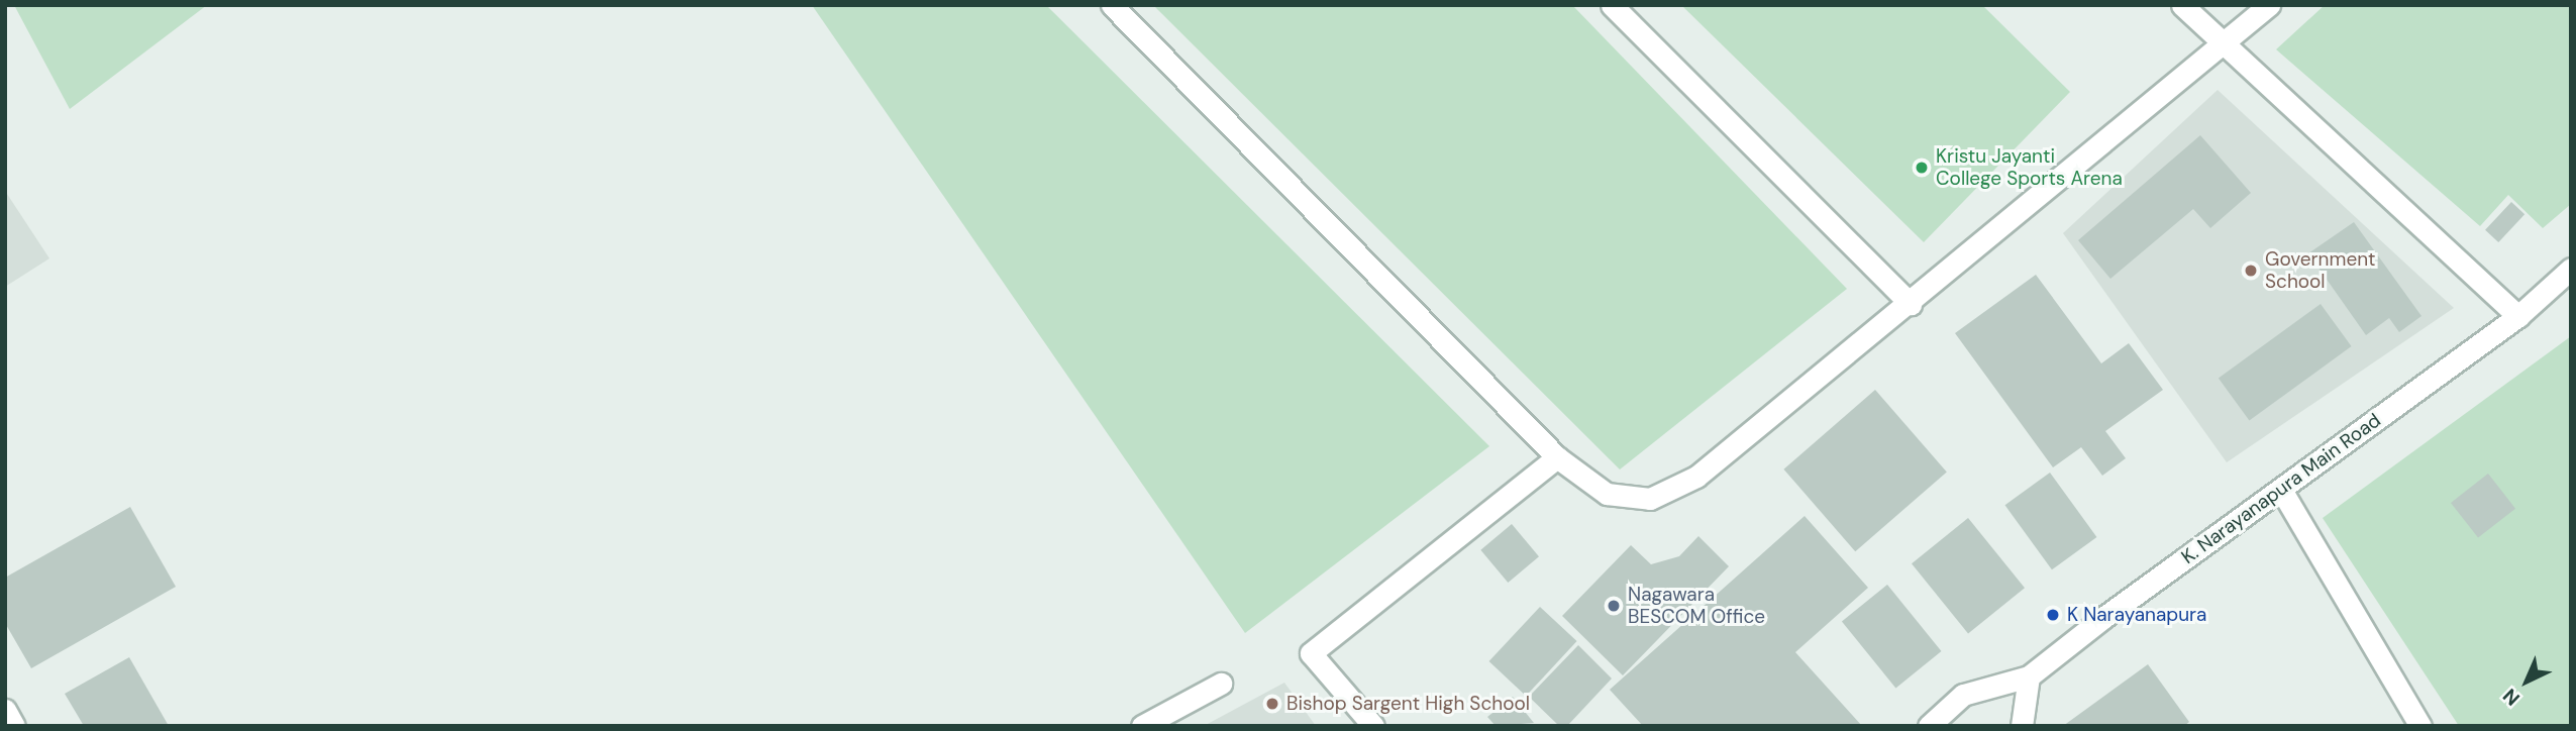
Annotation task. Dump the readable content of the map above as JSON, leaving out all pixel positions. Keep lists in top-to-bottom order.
{
  "streets": {
    "street": ["K. Narayanapura Main Road"]
  },
  "places": [
    "Kristu Jayanti College Sports Arena",
    "Government School",
    "Nagawara BESCOM Office",
    "K Narayanapura",
    "Bishop Sargent High School"
  ],
  "north": "bottom left"
}
